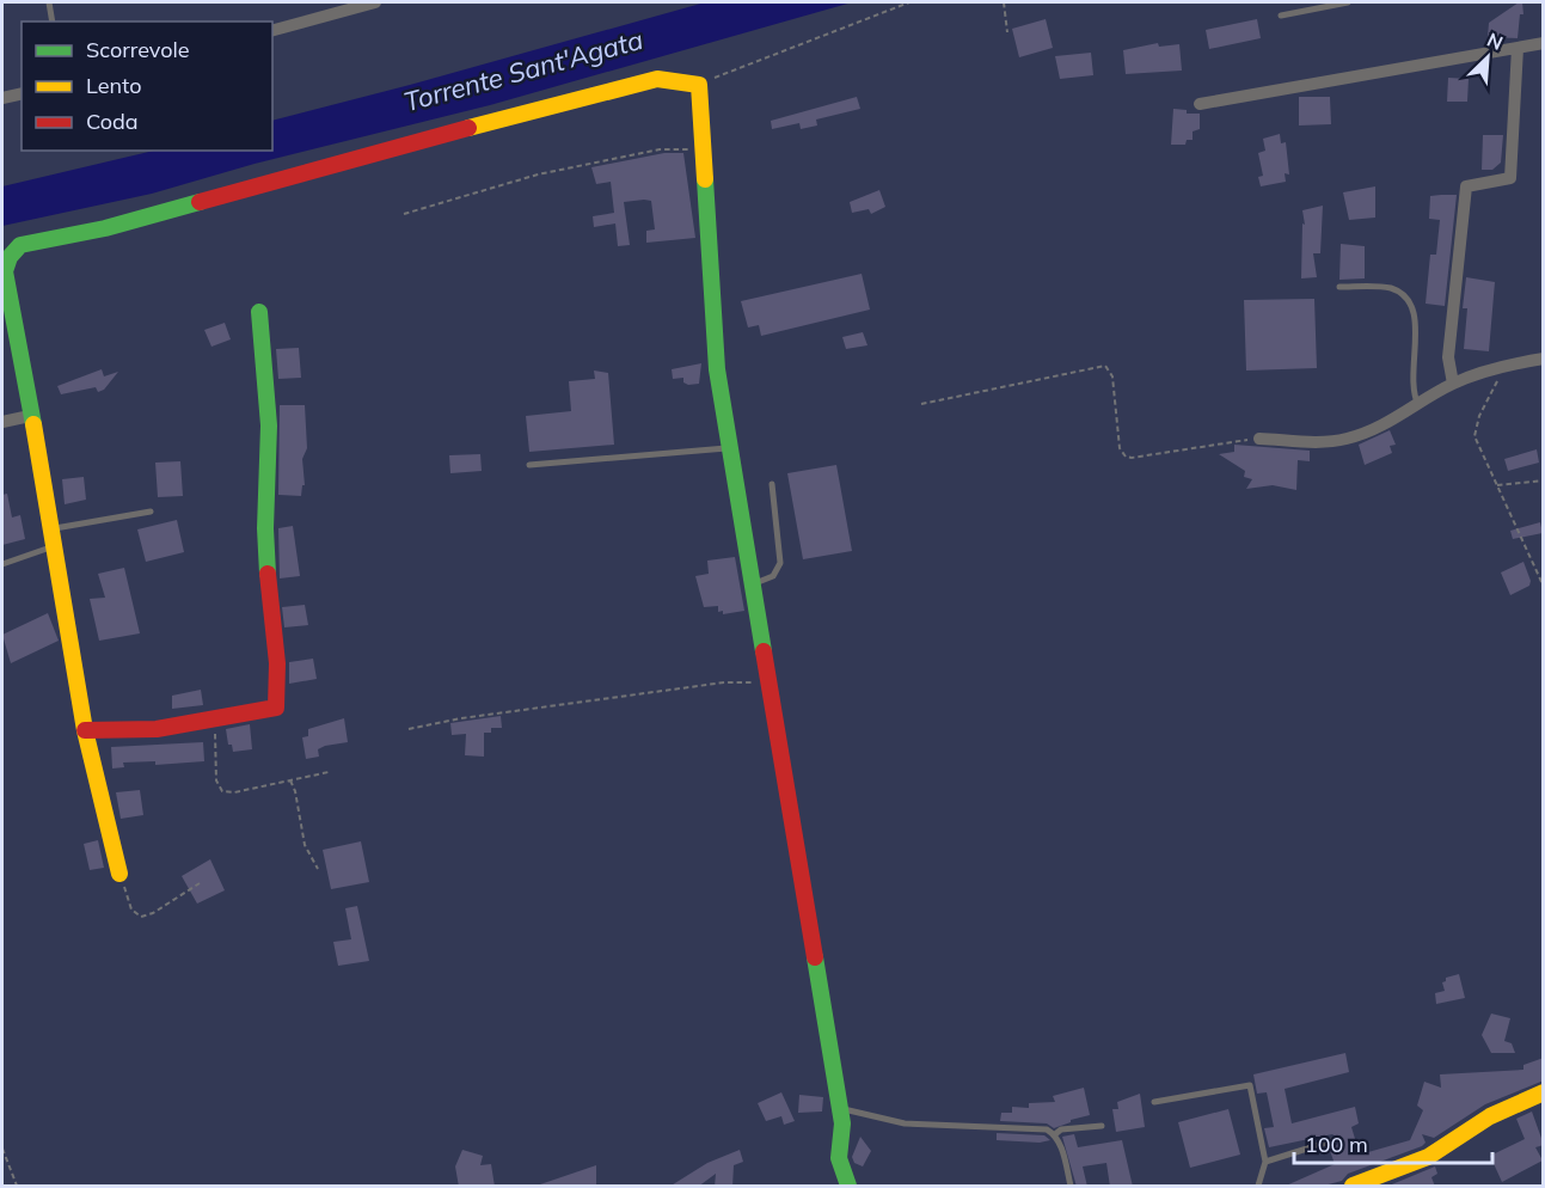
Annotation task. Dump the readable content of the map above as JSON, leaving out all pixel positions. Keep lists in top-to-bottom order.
{
  "water": ["Torrente Sant'Agata"],
  "legend": ["Scorrevole", "Lento", "Coda"],
  "scale_bar": "100 m",
  "north": "top right"
}
